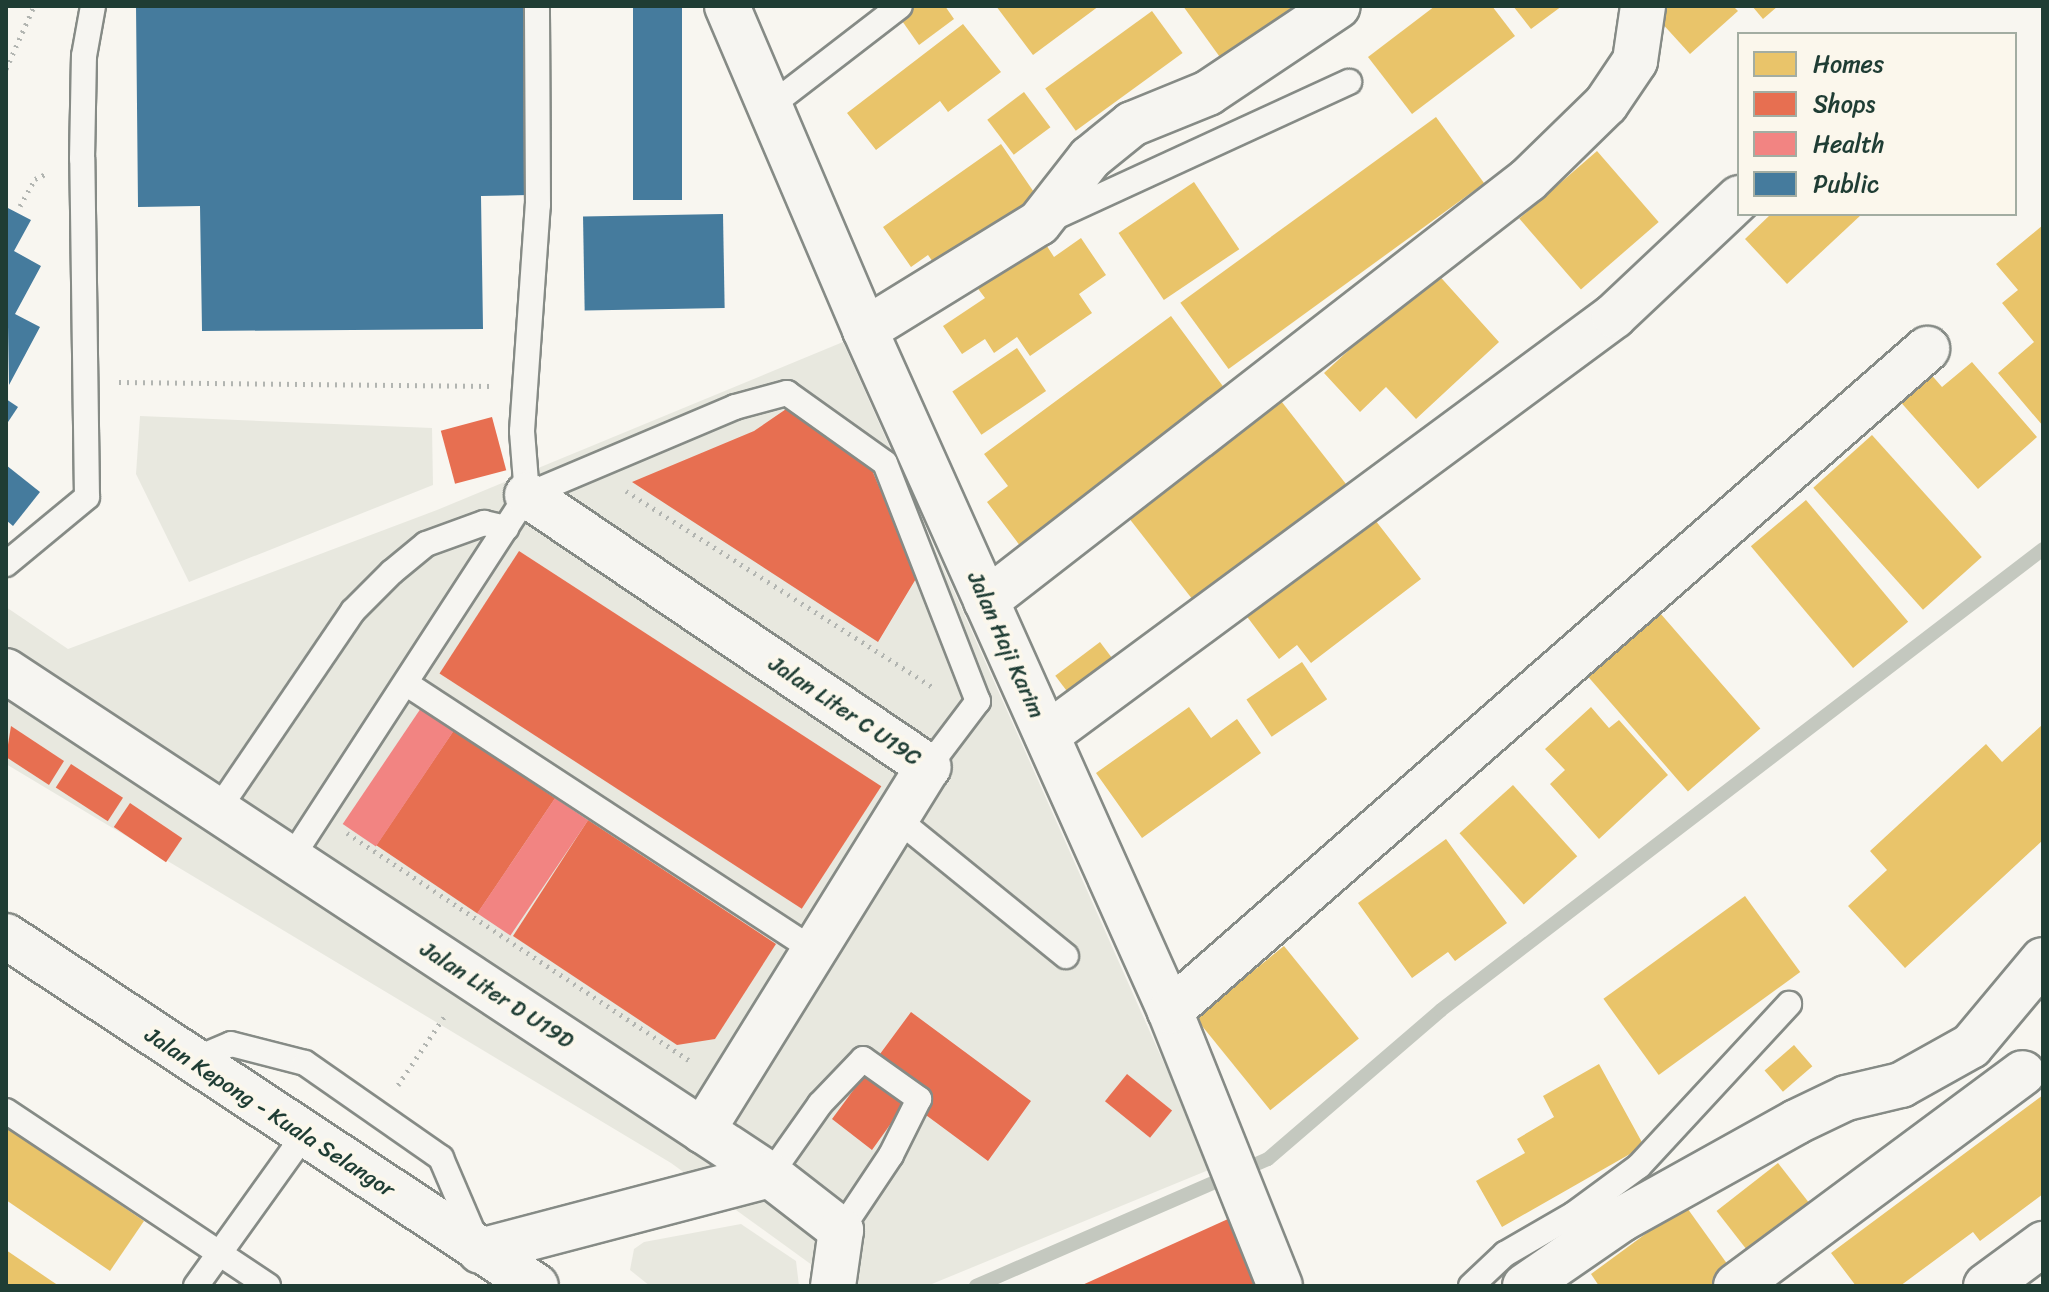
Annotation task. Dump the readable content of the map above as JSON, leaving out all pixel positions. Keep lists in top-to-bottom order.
{
  "streets": {
    "main road": [
      "Jalan Haji Karim",
      "Jalan Liter C U19C",
      "Jalan Liter D U19D",
      "Jalan Kepong - Kuala Selangor"
    ]
  },
  "crossings": [
    ["Jalan Liter C U19C", "Jalan Liter D U19D"]
  ],
  "legend": [
    "Homes",
    "Shops",
    "Health",
    "Public"
  ]
}
